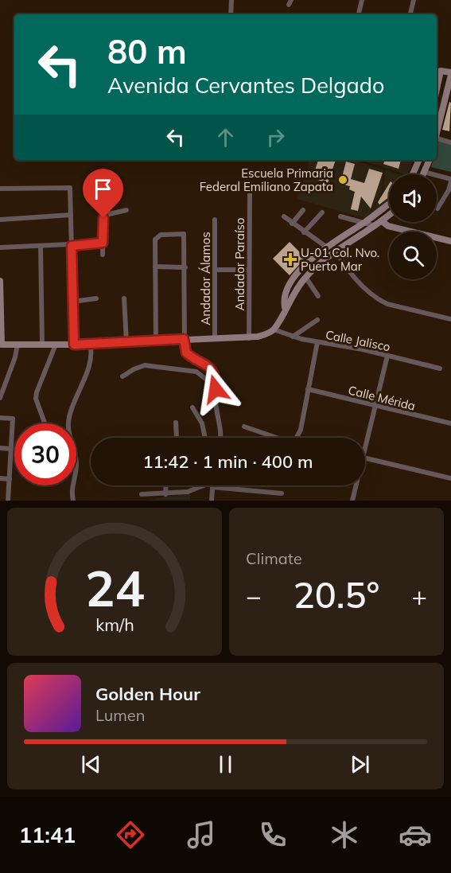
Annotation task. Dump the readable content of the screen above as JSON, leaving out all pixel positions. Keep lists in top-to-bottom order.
{
  "streets": {
    "street": [
      "Andador Paraíso",
      "Andador Álamos",
      "Calle Jalisco",
      "Calle Mérida"
    ]
  },
  "places": {
    "other": ["Escuela Primaria Federal Emiliano Zapata"],
    "health": ["U-01 Col. Nvo. Puerto Mar"]
  },
  "page": {
    "turn": ["80 m", "Avenida Cervantes Delgado"],
    "limit": "30",
    "trip": "11:42 · 1 min · 400 m",
    "tile": "Climate",
    "heat": ["−", "20.5°", "+"],
    "song": ["Golden Hour", "Lumen"],
    "tabs": "11:41",
    "gauge": ["24", "km/h"]
  }
}
